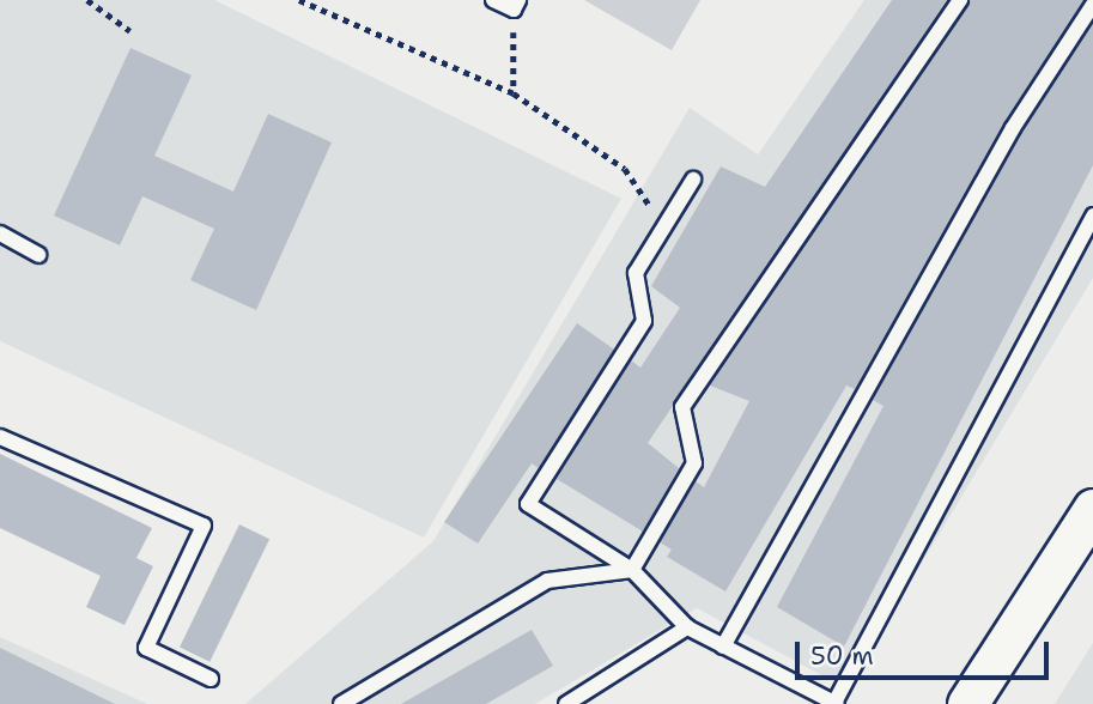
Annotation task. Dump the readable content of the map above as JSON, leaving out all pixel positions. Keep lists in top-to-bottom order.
{
  "scale_bar": "50 m"
}
